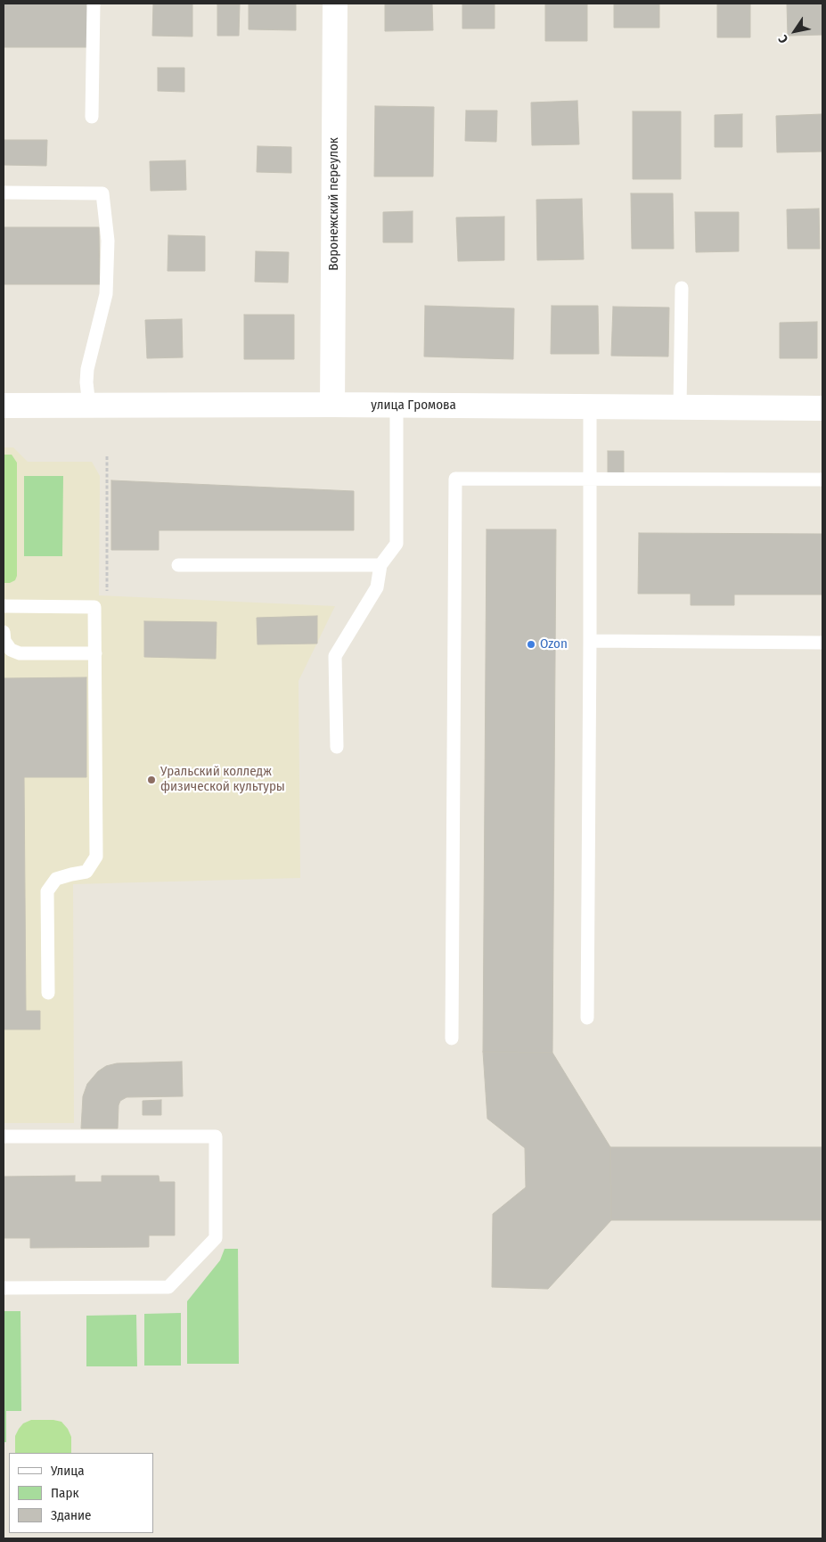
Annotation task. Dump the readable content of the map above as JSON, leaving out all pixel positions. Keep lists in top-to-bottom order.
{
  "streets": {
    "street": ["Воронежский переулок", "улица Громова"]
  },
  "crossings": [
    ["Воронежский переулок", "улица Громова"]
  ],
  "places": ["Ozon", "Уральский колледж физической культуры"],
  "legend": ["Улица", "Парк", "Здание"],
  "north": "bottom left"
}
